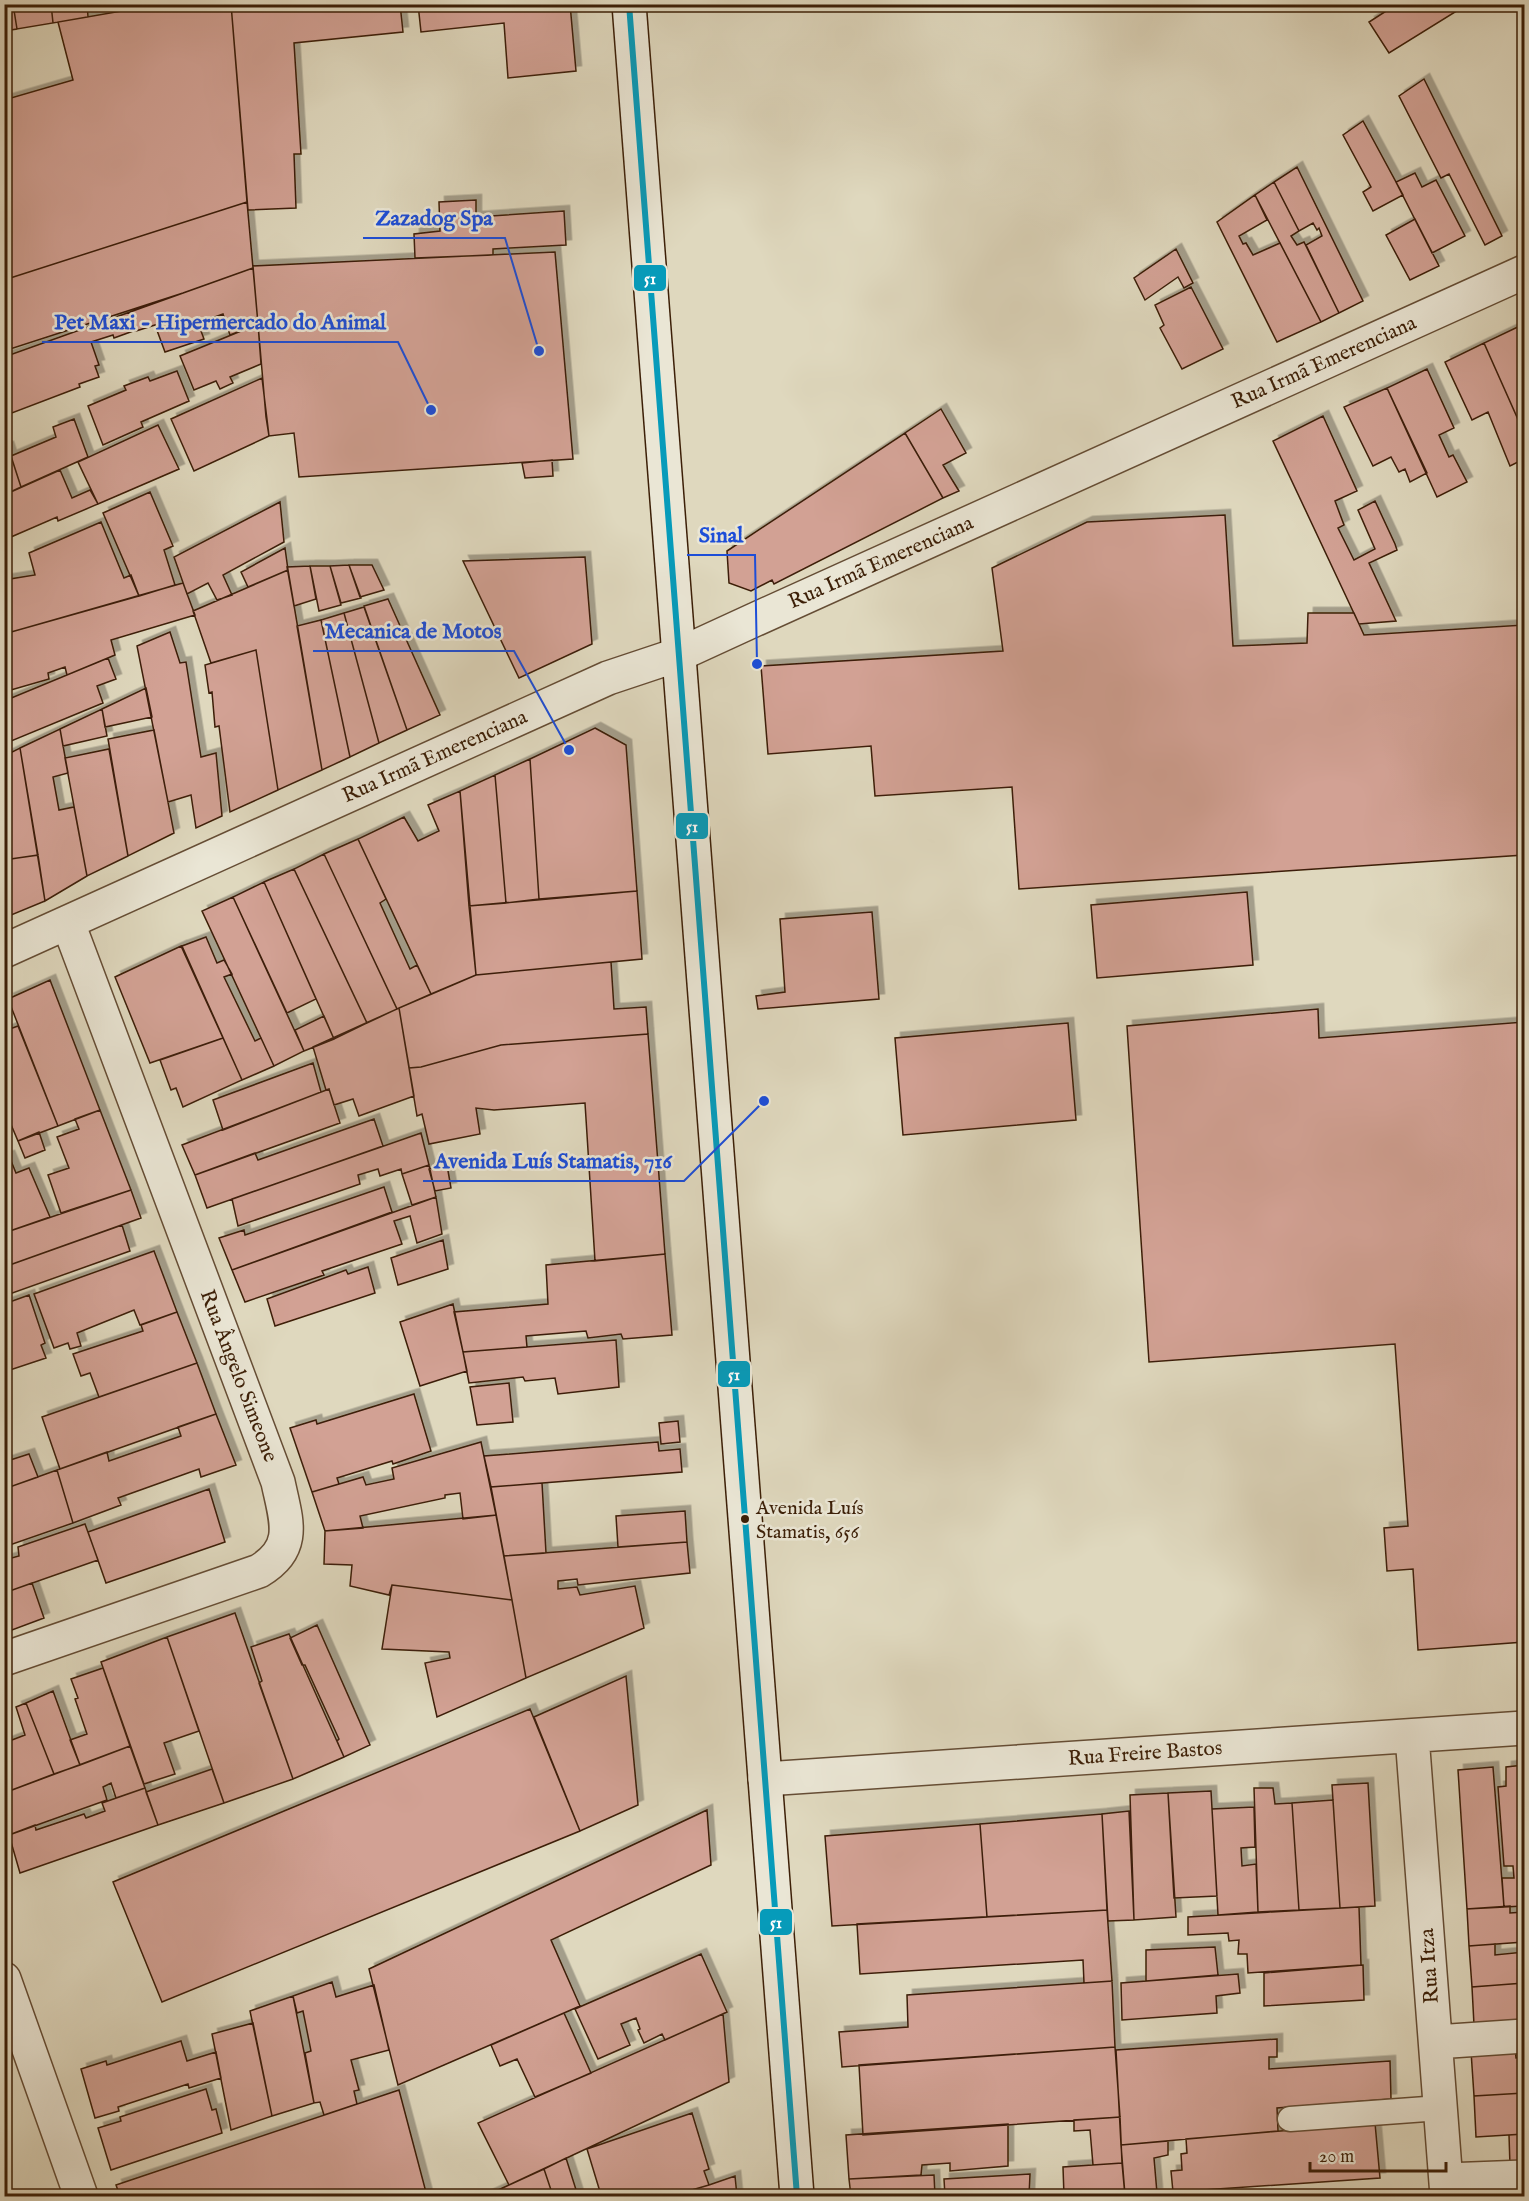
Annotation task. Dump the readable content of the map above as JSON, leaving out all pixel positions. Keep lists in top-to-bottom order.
{
  "streets": {
    "street": [
      "Rua Irmã Emerenciana",
      "Rua Ângelo Simeone",
      "Rua Freire Bastos",
      "Rua Itza"
    ]
  },
  "crossings": [
    ["Rua Irmã Emerenciana", "Rua Ângelo Simeone"],
    ["Rua Freire Bastos", "Rua Itza"]
  ],
  "places": [
    "Zazadog Spa",
    "Pet Maxi - Hipermercado do Animal",
    "Sinal",
    "Mecanica de Motos",
    "Avenida Luís Stamatis, 716",
    "Avenida Luís Stamatis, 656"
  ],
  "lines": ["transit line 51"],
  "scale_bar": "20 m"
}
